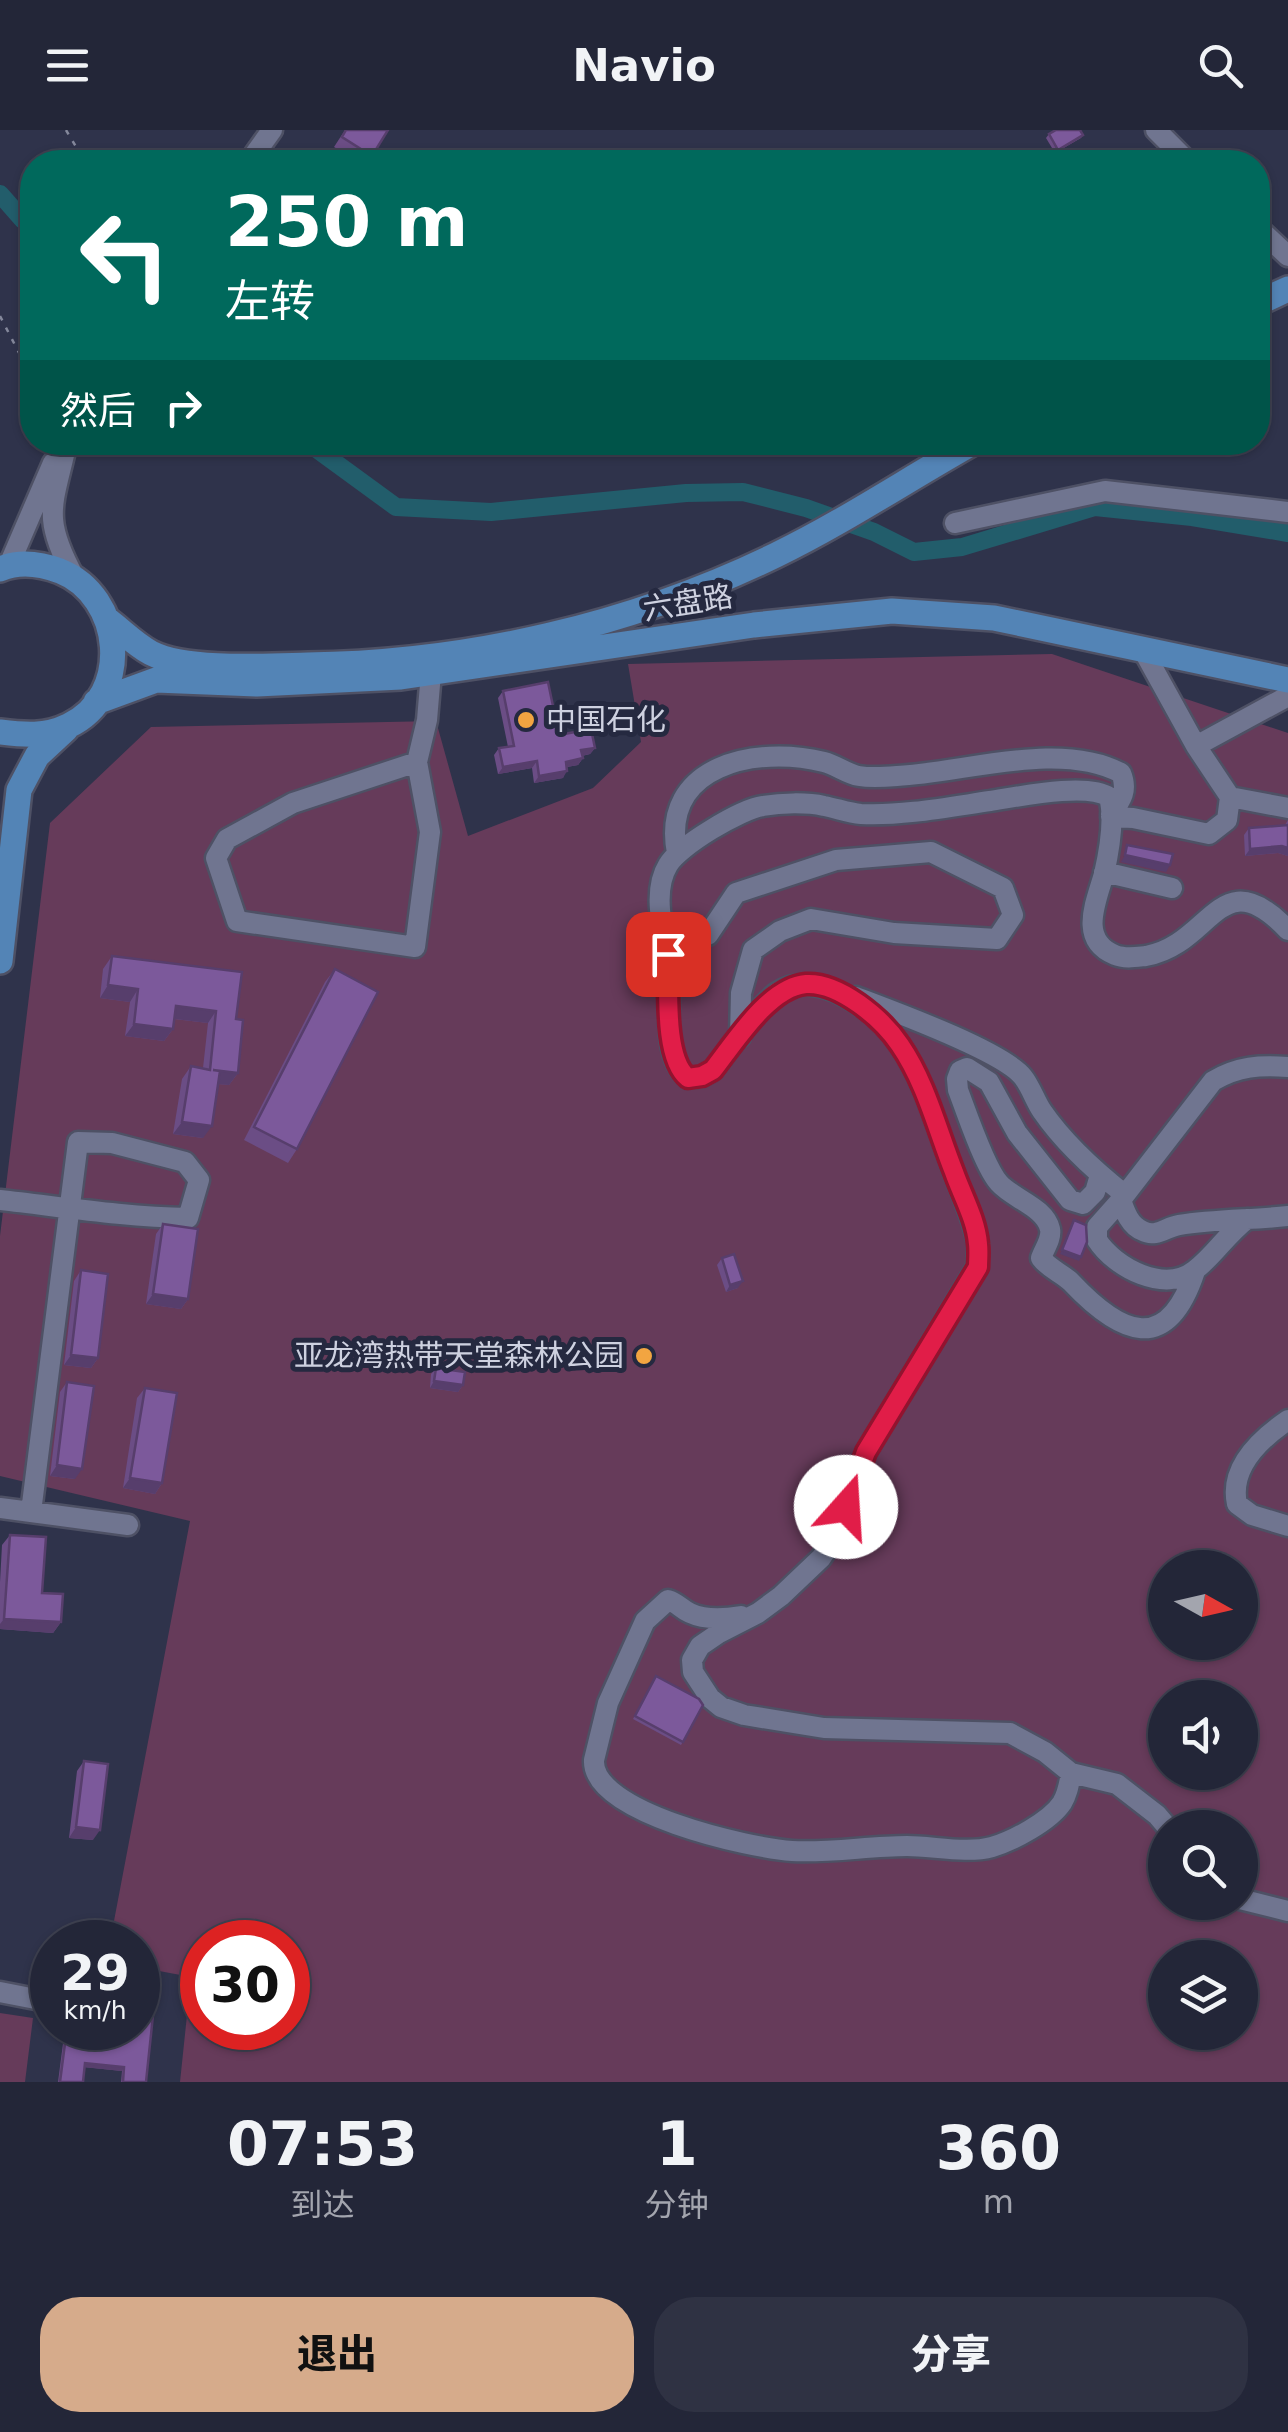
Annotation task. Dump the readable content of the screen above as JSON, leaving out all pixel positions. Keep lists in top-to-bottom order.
{
  "streets": {
    "main road": ["六盘路"]
  },
  "places": ["中国石化", "亚龙湾热带天堂森林公园"],
  "north": "right",
  "page": {
    "header": "Navio",
    "turn": ["250 m", "左转"],
    "then": "然后",
    "speed": "29 km/h",
    "limit": "30",
    "eta": [
      "07:53",
      "到达",
      "1",
      "分钟",
      "360",
      "m"
    ],
    "buttons": ["退出", "分享"]
  }
}
